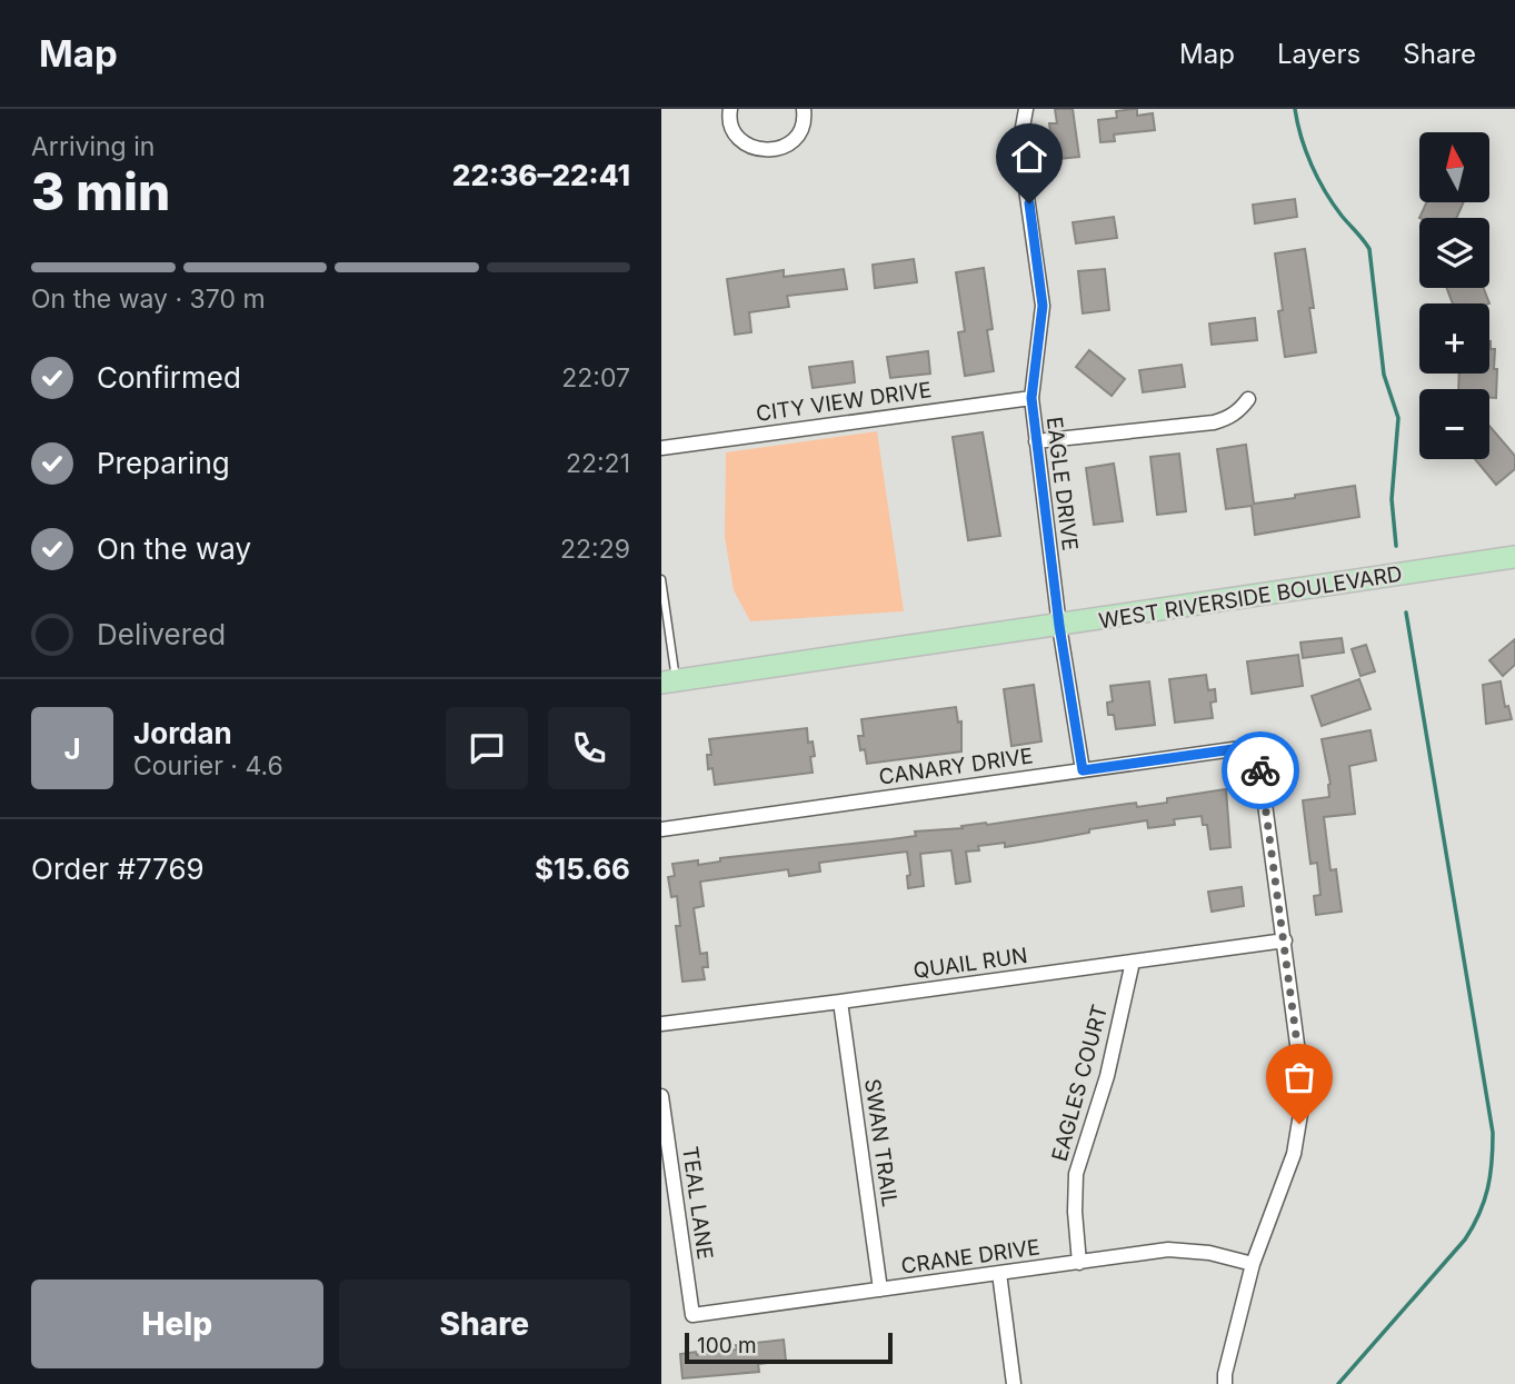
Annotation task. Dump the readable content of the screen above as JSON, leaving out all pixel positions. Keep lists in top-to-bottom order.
{
  "streets": {
    "main road": ["WEST RIVERSIDE BOULEVARD"],
    "street": [
      "CITY VIEW DRIVE",
      "EAGLE DRIVE",
      "CANARY DRIVE",
      "QUAIL RUN",
      "EAGLES COURT",
      "SWAN TRAIL",
      "TEAL LANE",
      "CRANE DRIVE"
    ]
  },
  "crossings": [
    ["CITY VIEW DRIVE", "EAGLE DRIVE"],
    ["EAGLE DRIVE", "WEST RIVERSIDE BOULEVARD"],
    ["EAGLE DRIVE", "CANARY DRIVE"],
    ["CANARY DRIVE", "QUAIL RUN"],
    ["QUAIL RUN", "EAGLES COURT"],
    ["QUAIL RUN", "SWAN TRAIL"],
    ["EAGLES COURT", "CRANE DRIVE"],
    ["SWAN TRAIL", "CRANE DRIVE"],
    ["TEAL LANE", "CRANE DRIVE"]
  ],
  "scale_bar": "100 m",
  "north": "top",
  "page": {
    "header": "Map",
    "nav": ["Map", "Layers", "Share"],
    "heading": ["3 min", "Arriving in", "22:36–22:41"],
    "panel": [
      "Jordan",
      "Courier · 4.6",
      "Order #7769",
      "$15.66"
    ],
    "map_buttons": ["+", "−"],
    "bar": "On the way · 370 m",
    "list": [
      ["Confirmed", "22:07"],
      ["Preparing", "22:21"],
      ["On the way", "22:29"],
      "Delivered"
    ],
    "round": "J",
    "buttons": ["Help", "Share"],
    "scale": "100 m"
  }
}
